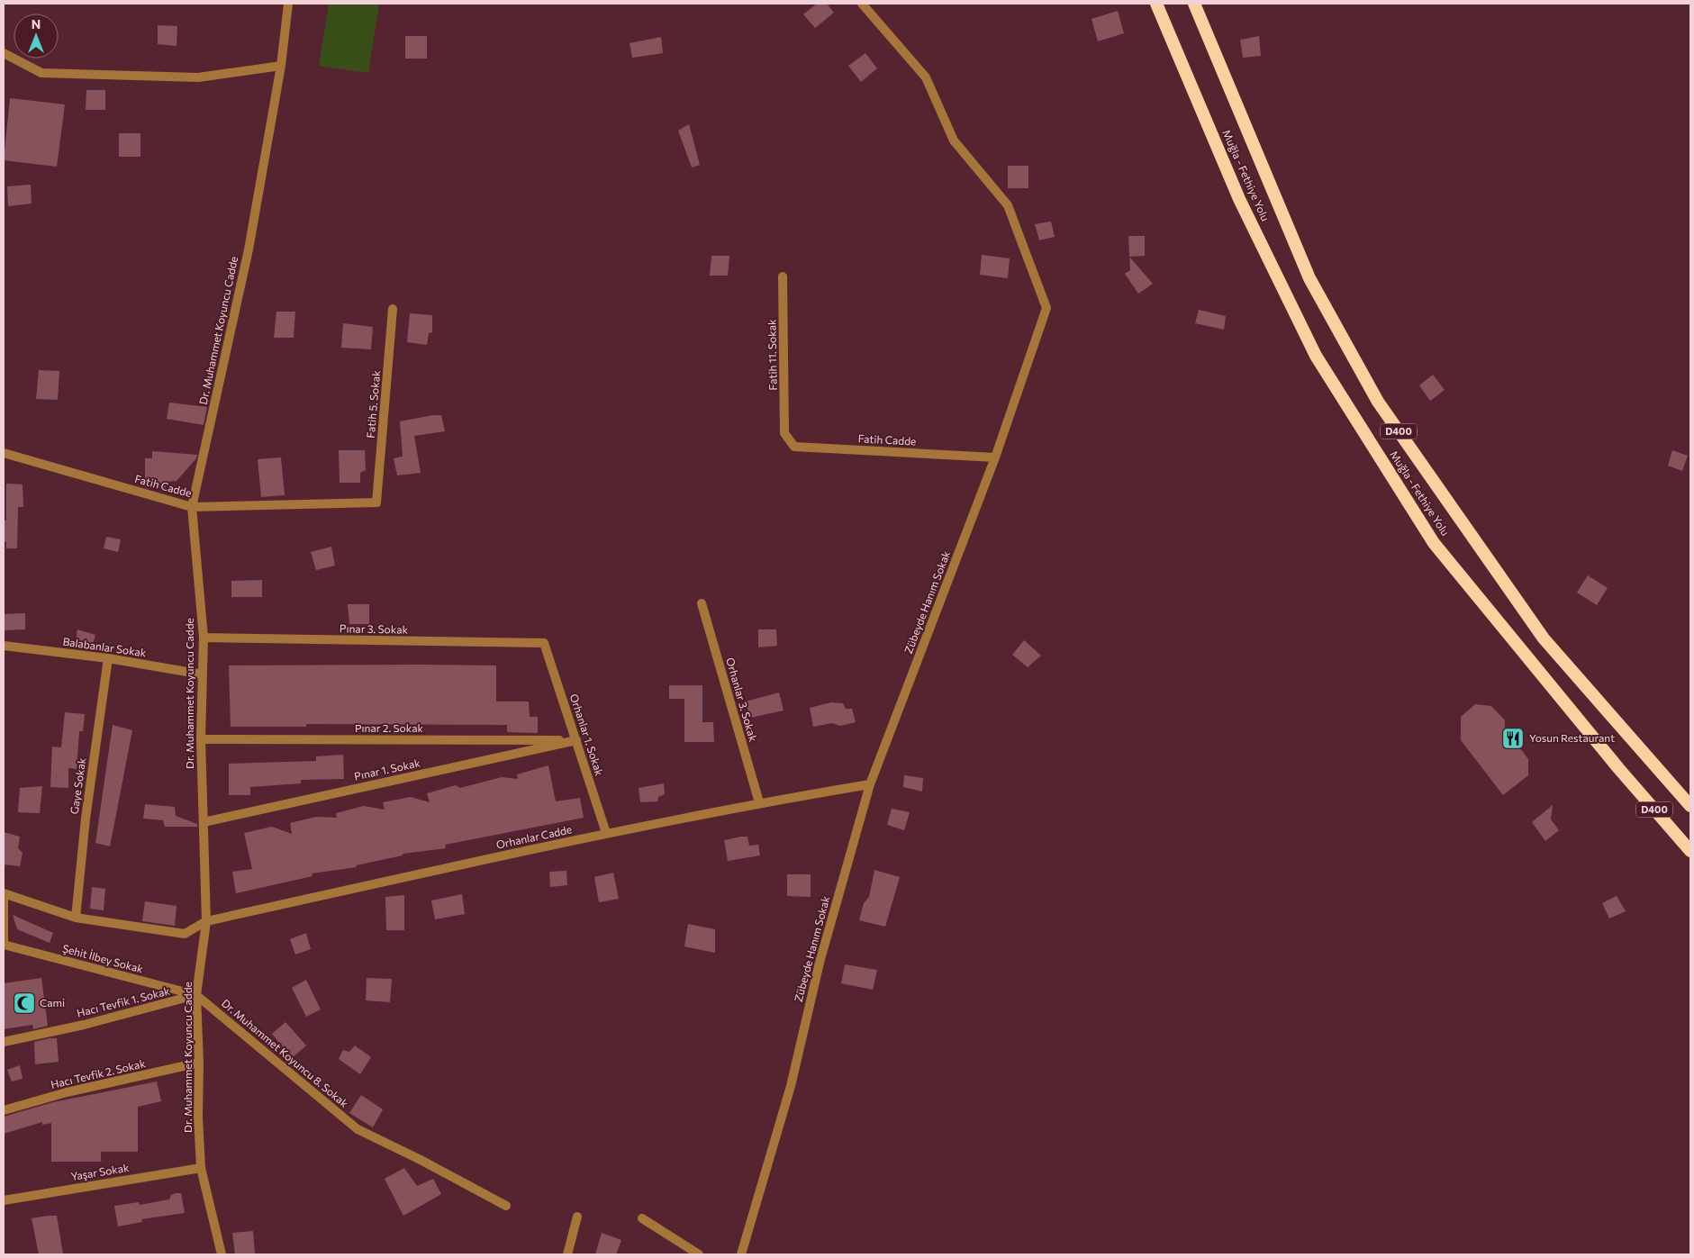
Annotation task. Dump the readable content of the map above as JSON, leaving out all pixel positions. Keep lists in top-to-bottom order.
{
  "streets": {
    "highway": ["Muğla - Fethiye Yolu", "D400"],
    "street": [
      "Dr. Muhammet Koyuncu Cadde",
      "Fatih 11. Sokak",
      "Fatih 5. Sokak",
      "Fatih Cadde",
      "Zübeyde Hanım Sokak",
      "Pınar 3. Sokak",
      "Balabanlar Sokak",
      "Orhanlar 3. Sokak",
      "Pınar 2. Sokak",
      "Orhanlar 1. Sokak",
      "Pınar 1. Sokak",
      "Gaye Sokak",
      "Orhanlar Cadde",
      "Şehit İlbey Sokak",
      "Hacı Tevfik 1. Sokak",
      "Dr. Muhammet Koyuncu 8. Sokak",
      "Hacı Tevfik 2. Sokak",
      "Yaşar Sokak"
    ]
  },
  "crossings": [
    ["Dr. Muhammet Koyuncu Cadde", "Fatih Cadde"],
    ["Dr. Muhammet Koyuncu Cadde", "Pınar 3. Sokak"],
    ["Dr. Muhammet Koyuncu Cadde", "Balabanlar Sokak"],
    ["Dr. Muhammet Koyuncu Cadde", "Pınar 2. Sokak"],
    ["Dr. Muhammet Koyuncu Cadde", "Pınar 1. Sokak"],
    ["Dr. Muhammet Koyuncu Cadde", "Orhanlar Cadde"],
    ["Dr. Muhammet Koyuncu Cadde", "Şehit İlbey Sokak"],
    ["Dr. Muhammet Koyuncu Cadde", "Hacı Tevfik 1. Sokak"],
    ["Dr. Muhammet Koyuncu Cadde", "Dr. Muhammet Koyuncu 8. Sokak"],
    ["Dr. Muhammet Koyuncu Cadde", "Hacı Tevfik 2. Sokak"],
    ["Dr. Muhammet Koyuncu Cadde", "Yaşar Sokak"],
    ["Fatih 11. Sokak", "Fatih Cadde"],
    ["Fatih 5. Sokak", "Fatih Cadde"],
    ["Fatih Cadde", "Zübeyde Hanım Sokak"],
    ["Zübeyde Hanım Sokak", "Orhanlar Cadde"],
    ["Pınar 3. Sokak", "Orhanlar 1. Sokak"],
    ["Balabanlar Sokak", "Gaye Sokak"],
    ["Orhanlar 3. Sokak", "Orhanlar Cadde"],
    ["Pınar 2. Sokak", "Orhanlar 1. Sokak"],
    ["Pınar 2. Sokak", "Pınar 1. Sokak"],
    ["Orhanlar 1. Sokak", "Pınar 1. Sokak"],
    ["Orhanlar 1. Sokak", "Orhanlar Cadde"],
    ["Şehit İlbey Sokak", "Hacı Tevfik 1. Sokak"],
    ["Şehit İlbey Sokak", "Dr. Muhammet Koyuncu 8. Sokak"],
    ["Hacı Tevfik 1. Sokak", "Dr. Muhammet Koyuncu 8. Sokak"]
  ],
  "places": {
    "restaurant": ["Yosun Restaurant"],
    "mosque": ["Cami"]
  },
  "north": "top"
}
